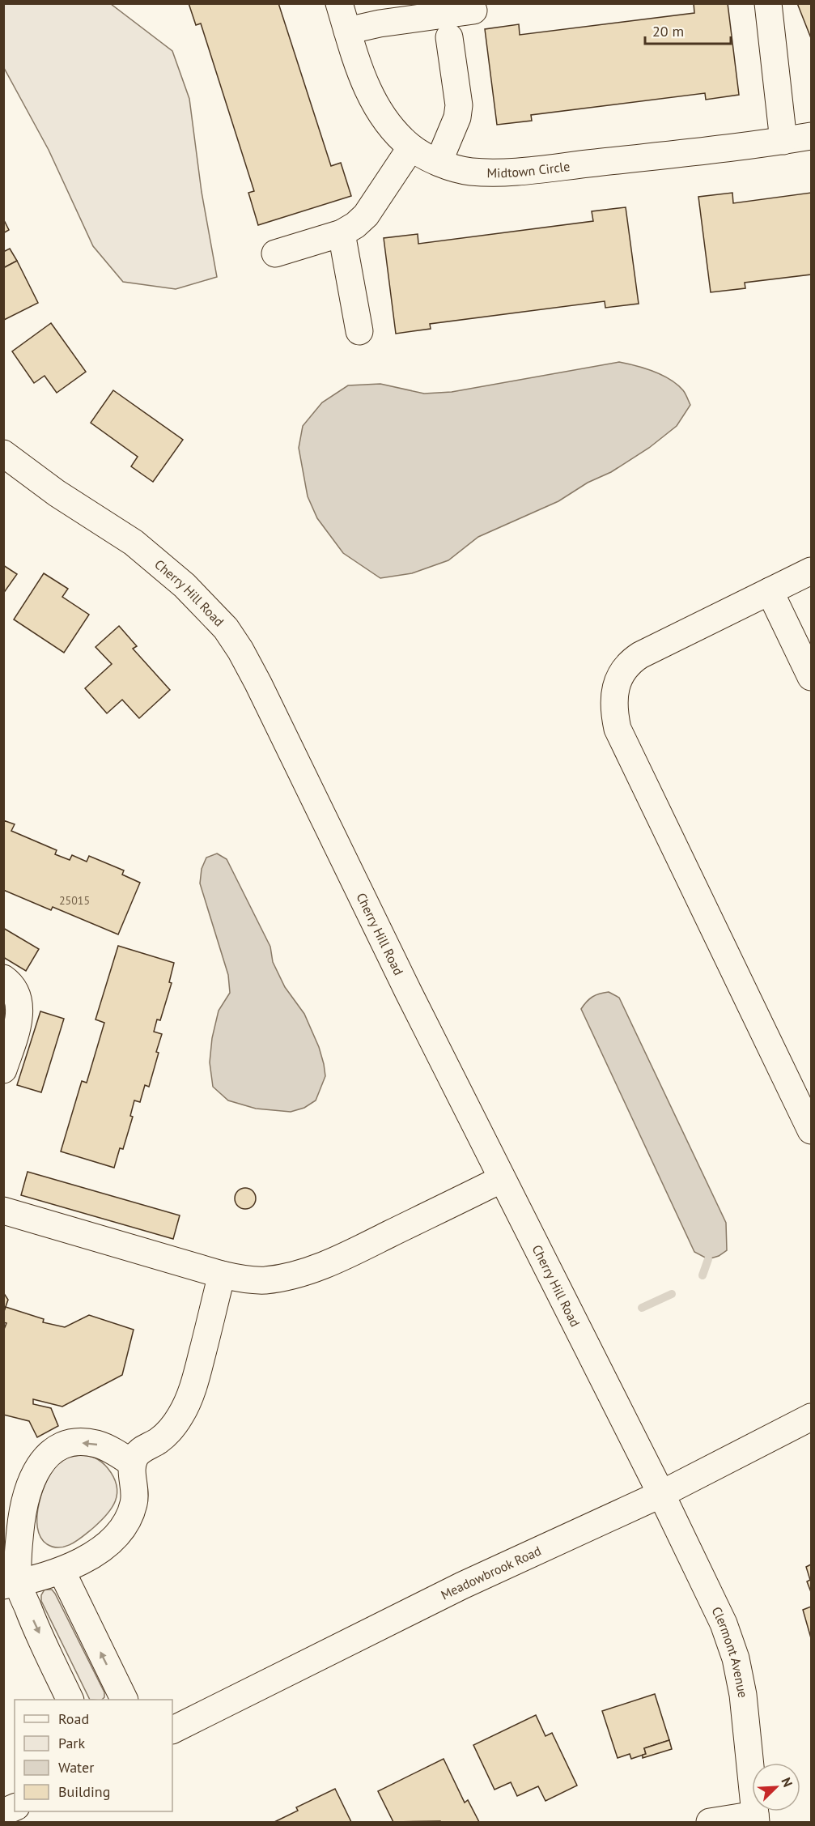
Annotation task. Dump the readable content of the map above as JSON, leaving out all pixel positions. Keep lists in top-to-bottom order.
{
  "streets": {
    "street": [
      "Midtown Circle",
      "Cherry Hill Road",
      "Meadowbrook Road",
      "Clermont Avenue"
    ]
  },
  "crossings": [
    ["Cherry Hill Road", "Meadowbrook Road"],
    ["Cherry Hill Road", "Clermont Avenue"],
    ["Meadowbrook Road", "Clermont Avenue"]
  ],
  "house_numbers": ["25015"],
  "legend": [
    "Road",
    "Park",
    "Water",
    "Building"
  ],
  "scale_bar": "20 m",
  "north": "top right"
}
